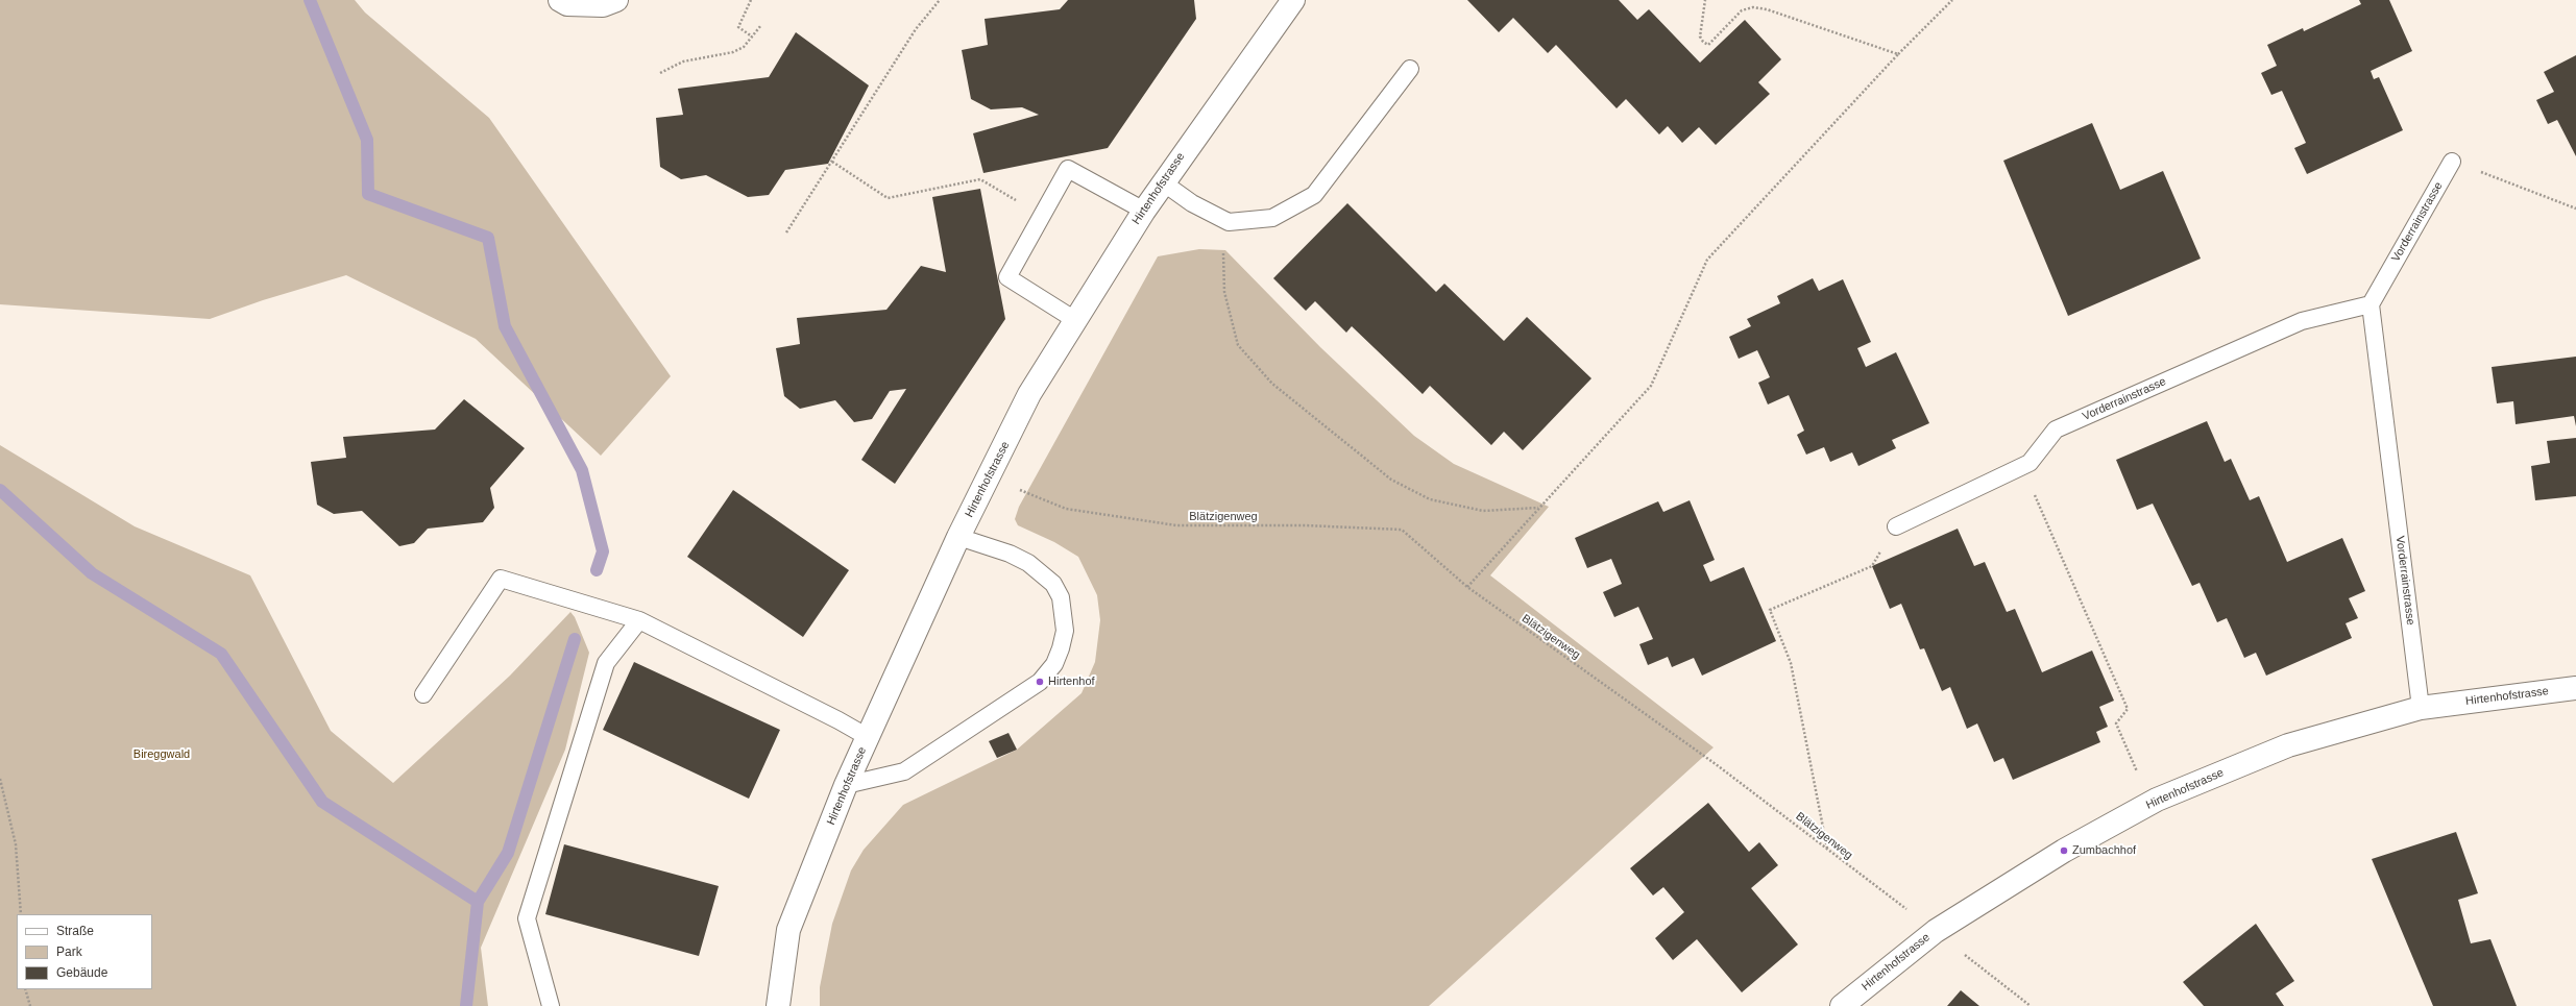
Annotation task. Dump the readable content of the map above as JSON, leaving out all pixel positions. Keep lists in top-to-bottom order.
{
  "streets": {
    "street": ["Hirtenhofstrasse"],
    "lane": ["Vorderrainstrasse"],
    "path": ["Blätzigenweg"]
  },
  "crossings": [
    ["Hirtenhofstrasse", "Vorderrainstrasse"],
    ["Hirtenhofstrasse", "Blätzigenweg"]
  ],
  "parks": ["Bireggwald"],
  "places": ["Hirtenhof", "Zumbachhof"],
  "legend": ["Straße", "Park", "Gebäude"]
}
